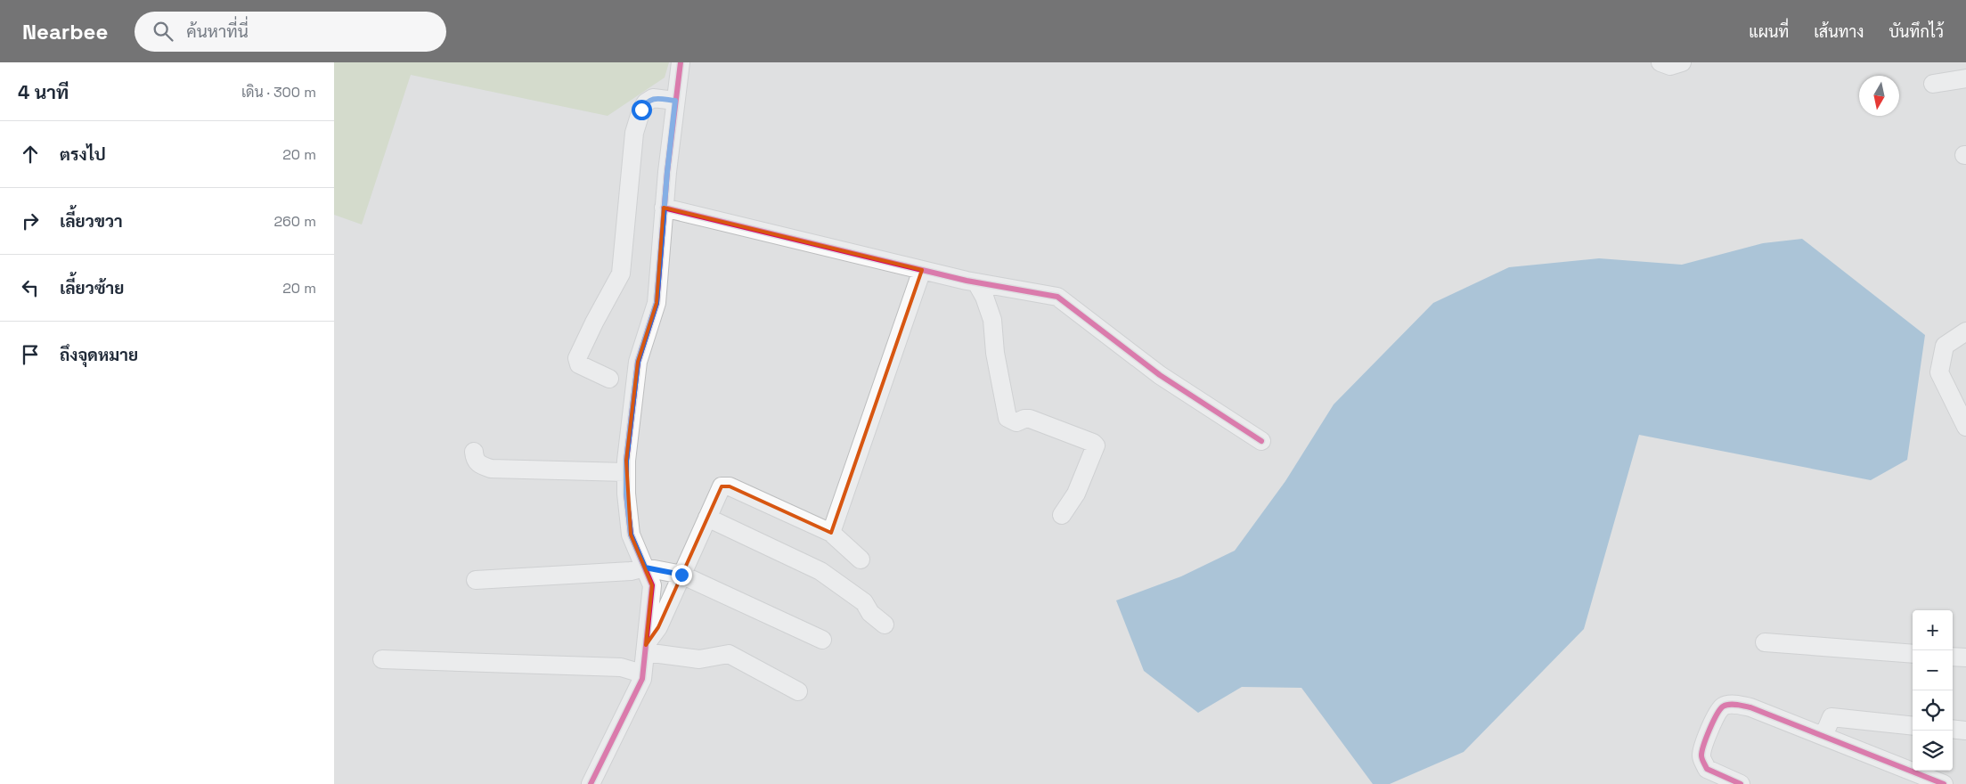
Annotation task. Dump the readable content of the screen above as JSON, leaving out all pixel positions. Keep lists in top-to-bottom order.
{
  "north": "bottom",
  "page": {
    "header": "Nearbee",
    "search": "ค้นหาที่นี่",
    "nav": ["แผนที่", "เส้นทาง", "บันทึกไว้"],
    "heading": ["4 นาที", "เดิน · 300 m"],
    "list": [
      ["ตรงไป", "20 m"],
      ["เลี้ยวขวา", "260 m"],
      ["เลี้ยวซ้าย", "20 m"],
      "ถึงจุดหมาย"
    ],
    "map_buttons": ["+", "−"]
  }
}
